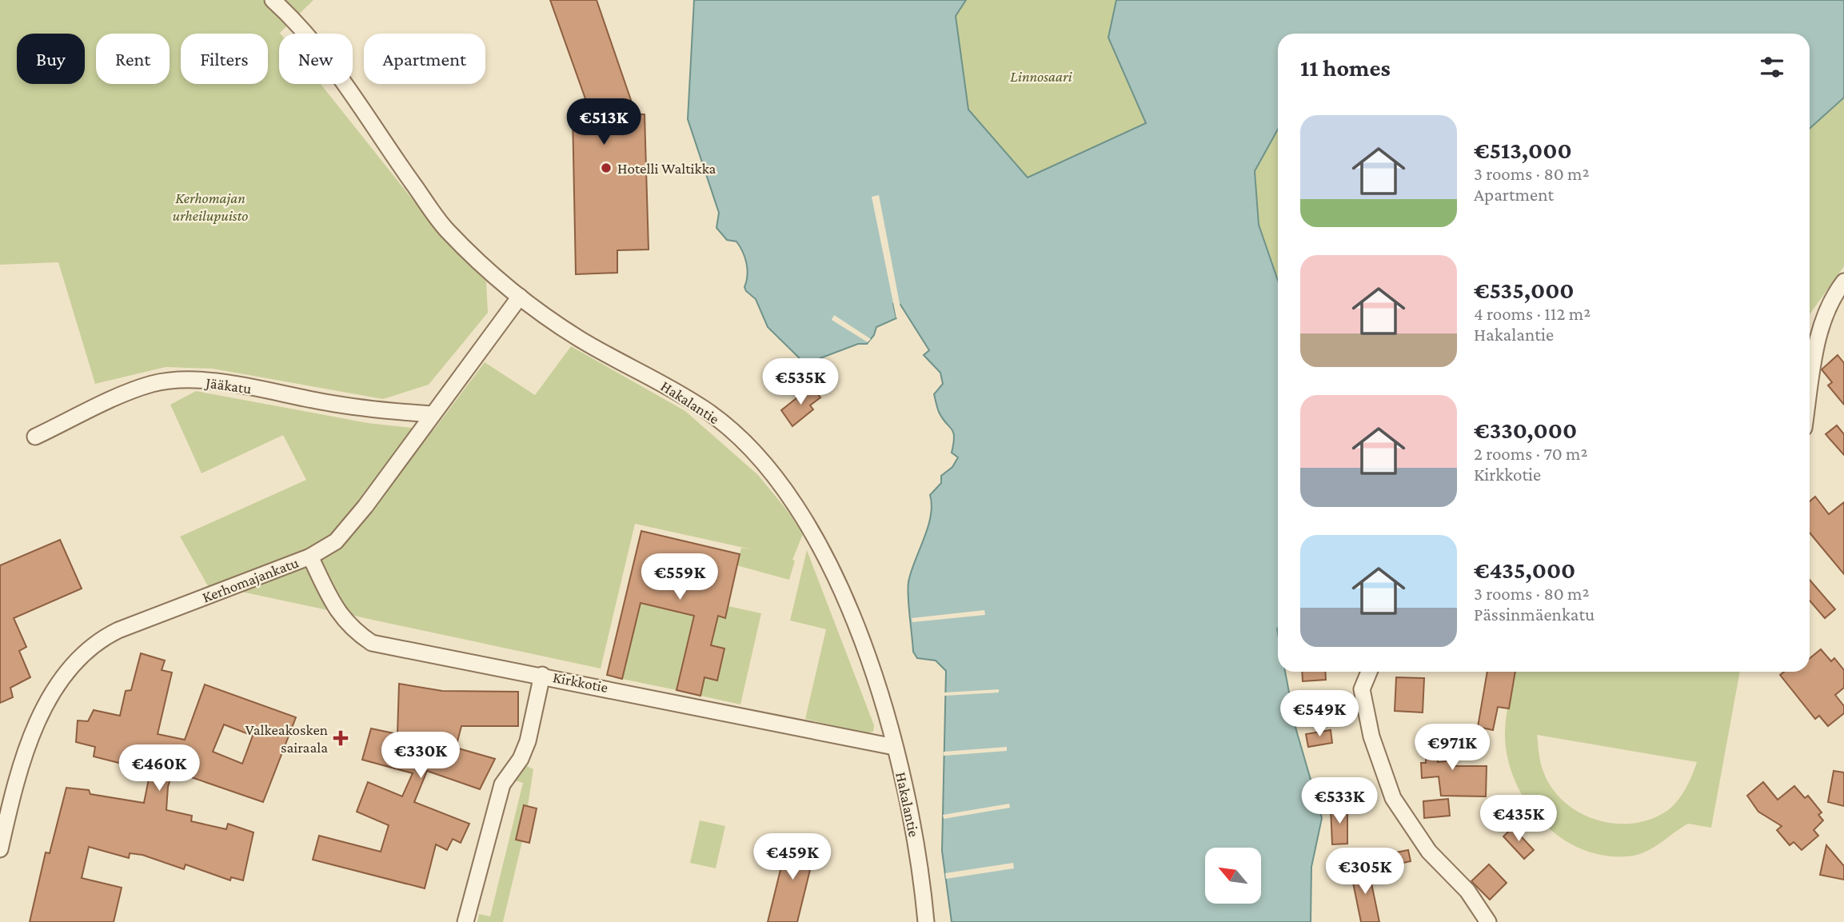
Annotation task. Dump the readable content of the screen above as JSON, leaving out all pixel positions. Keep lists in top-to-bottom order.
{
  "streets": {
    "street": [
      "Jääkatu",
      "Hakalantie",
      "Kerhomajankatu",
      "Kirkkotie"
    ]
  },
  "crossings": [
    ["Jääkatu", "Kerhomajankatu"],
    ["Hakalantie", "Kerhomajankatu"],
    ["Hakalantie", "Kirkkotie"],
    ["Kerhomajankatu", "Kirkkotie"]
  ],
  "parks": ["Linnosaari", "Kerhomajan urheilupuisto"],
  "places": {
    "other": ["Hotelli Waltikka"],
    "health": ["Valkeakosken sairaala"]
  },
  "north": "top left",
  "page": {
    "chip": [
      "Buy",
      "Rent",
      "Filters",
      "New",
      "Apartment"
    ],
    "heading": "11 homes",
    "price": [
      "€513K",
      "€535K",
      "€559K",
      "€549K",
      "€971K",
      "€330K",
      "€460K",
      "€533K",
      "€435K",
      "€459K",
      "€305K"
    ],
    "list": [
      {
        "name": "€513,000",
        "note": "3 rooms · 80 m² · Apartment"
      },
      {
        "name": "€535,000",
        "note": "4 rooms · 112 m² · Hakalantie"
      },
      {
        "name": "€330,000",
        "note": "2 rooms · 70 m² · Kirkkotie"
      },
      {
        "name": "€435,000",
        "note": "3 rooms · 80 m² · Pässinmäenkatu"
      }
    ]
  }
}
